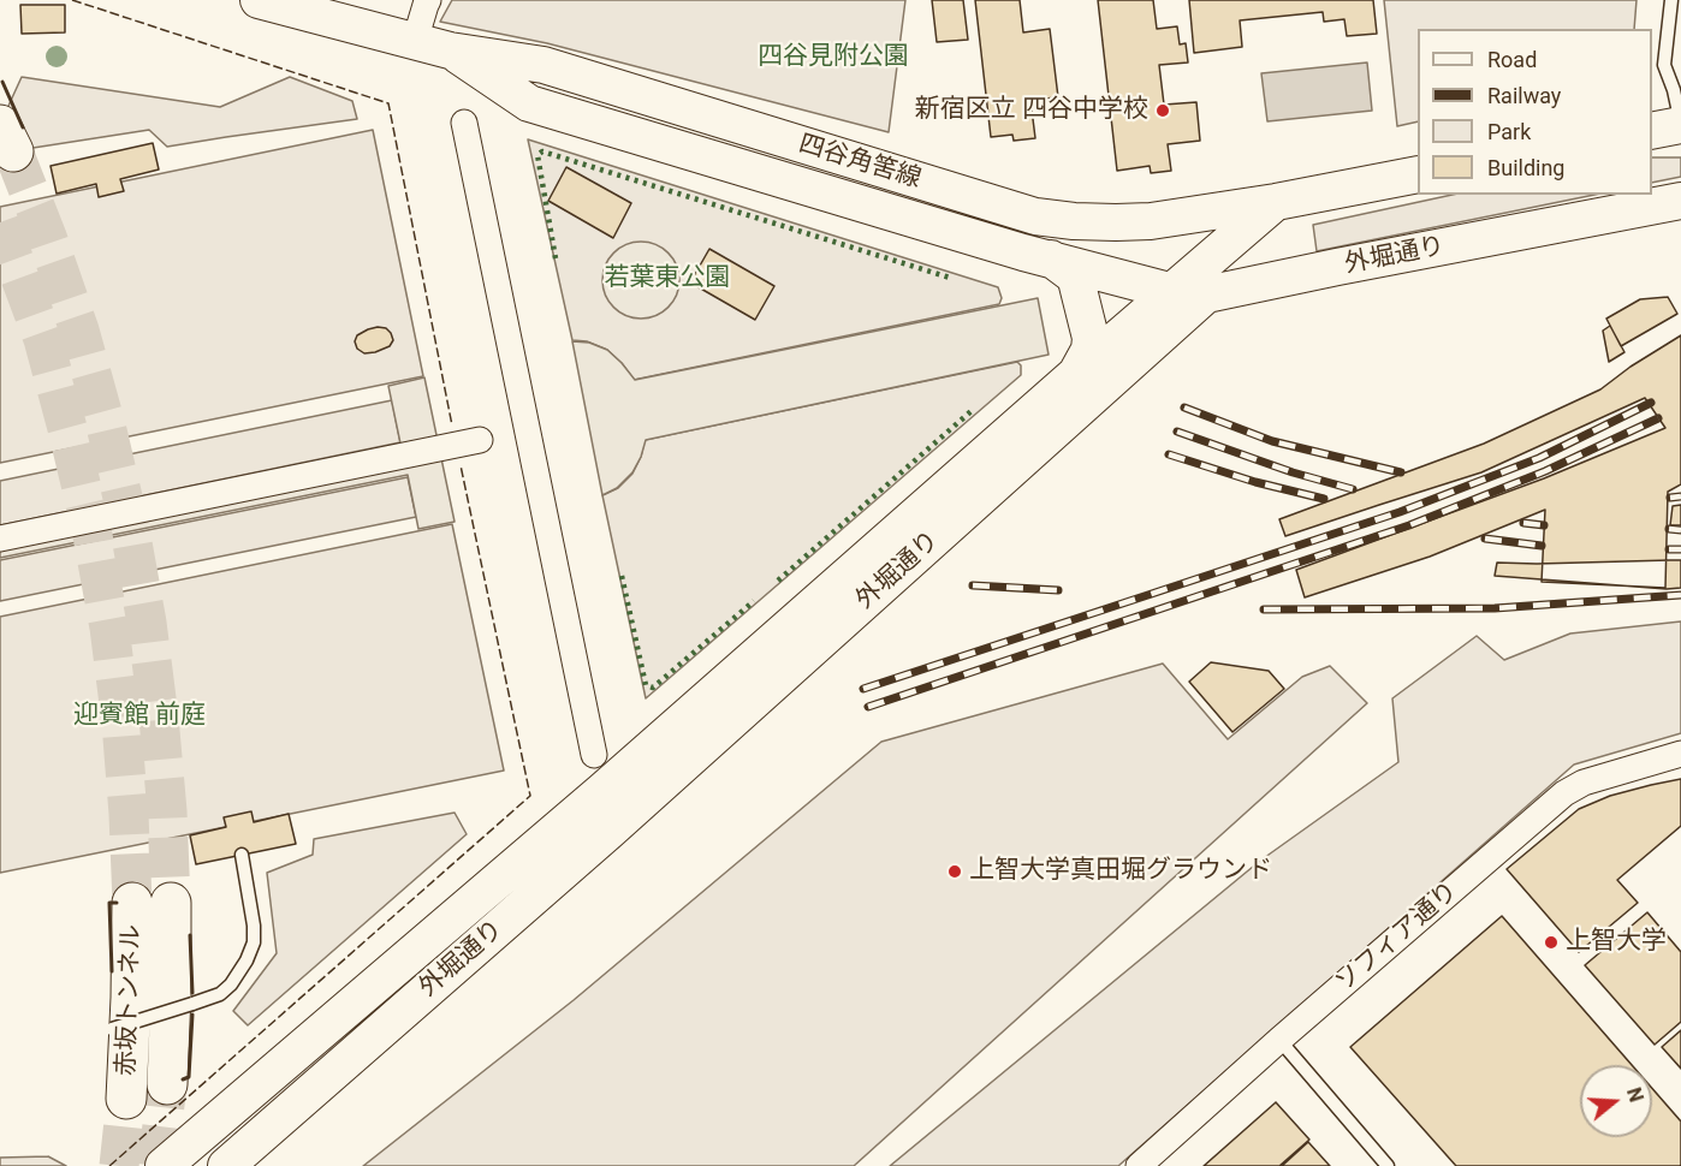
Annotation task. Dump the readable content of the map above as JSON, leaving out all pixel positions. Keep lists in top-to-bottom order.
{
  "streets": {
    "highway": ["赤坂トンネル"],
    "main road": ["四谷角筈線", "外堀通り"],
    "street": ["ソフィア通り"]
  },
  "crossings": [
    ["四谷角筈線", "外堀通り"]
  ],
  "parks": ["四谷見附公園", "若葉東公園", "迎賓館 前庭"],
  "places": ["新宿区立 四谷中学校", "上智大学真田堀グラウンド", "上智大学"],
  "legend": [
    "Road",
    "Railway",
    "Park",
    "Building"
  ],
  "north": "right"
}
